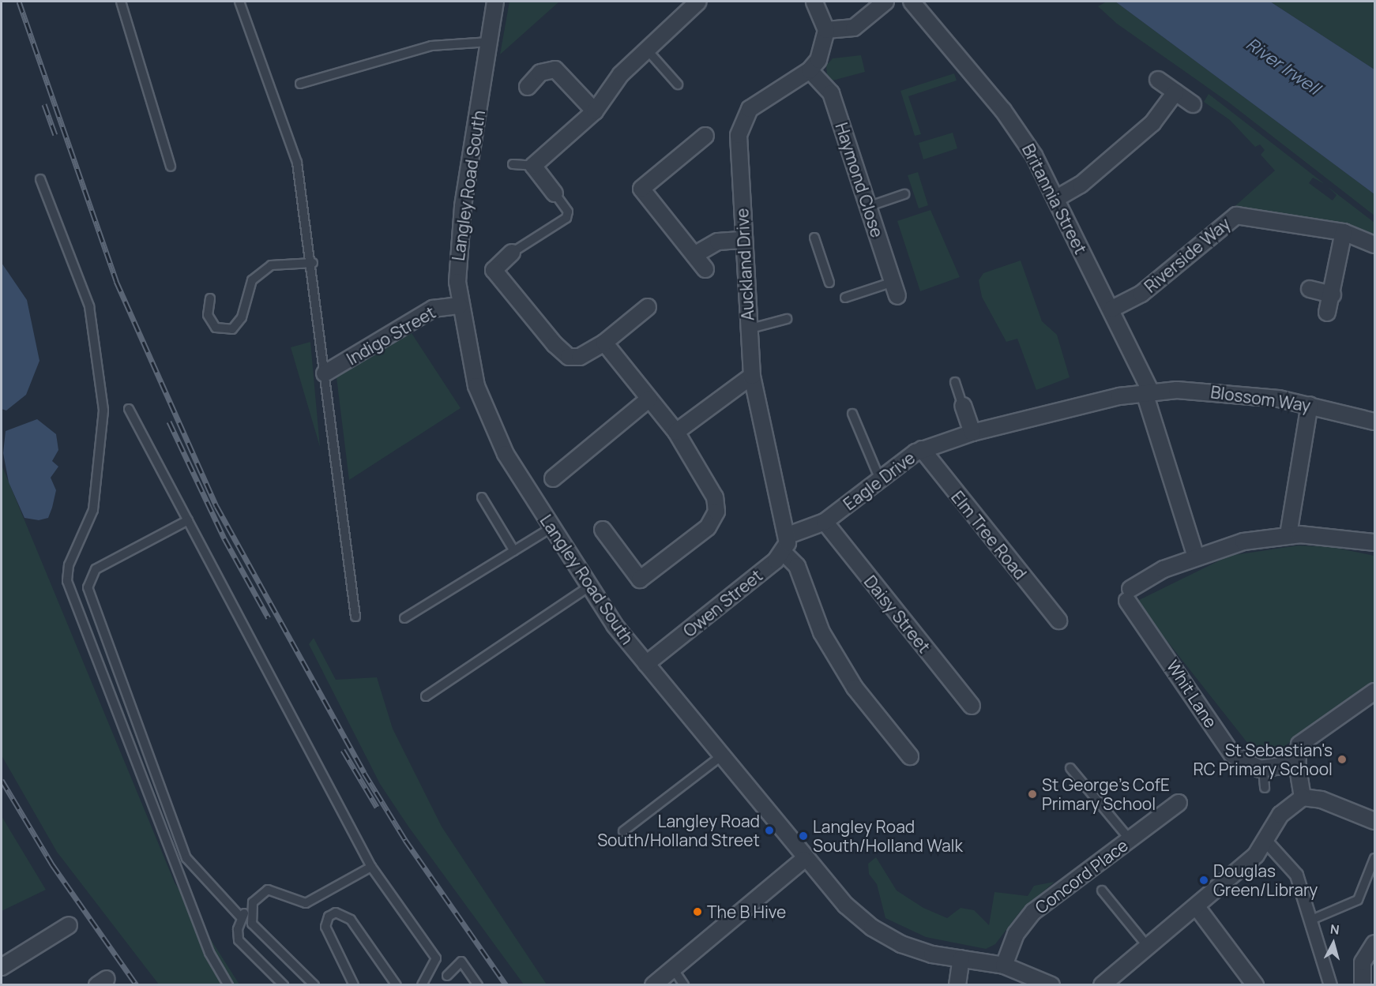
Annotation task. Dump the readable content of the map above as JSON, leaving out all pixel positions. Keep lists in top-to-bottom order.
{
  "streets": {
    "street": [
      "Haymond Close",
      "Langley Road South",
      "Britannia Street",
      "Riverside Way",
      "Auckland Drive",
      "Indigo Street",
      "Blossom Way",
      "Eagle Drive",
      "Elm Tree Road",
      "Owen Street",
      "Daisy Street",
      "Whit Lane",
      "Concord Place"
    ]
  },
  "crossings": [
    ["Haymond Close", "Auckland Drive"],
    ["Langley Road South", "Indigo Street"],
    ["Langley Road South", "Owen Street"],
    ["Langley Road South", "Concord Place"],
    ["Britannia Street", "Riverside Way"],
    ["Britannia Street", "Blossom Way"],
    ["Britannia Street", "Eagle Drive"],
    ["Britannia Street", "Whit Lane"],
    ["Auckland Drive", "Eagle Drive"],
    ["Blossom Way", "Eagle Drive"],
    ["Eagle Drive", "Elm Tree Road"],
    ["Eagle Drive", "Daisy Street"]
  ],
  "water": ["River Irwell"],
  "places": [
    "St Sebastian's RC Primary School",
    "St George's CofE Primary School",
    "Langley Road South/Holland Street",
    "Langley Road South/Holland Walk",
    "Douglas Green/Library",
    "The B Hive"
  ],
  "north": "top"
}
